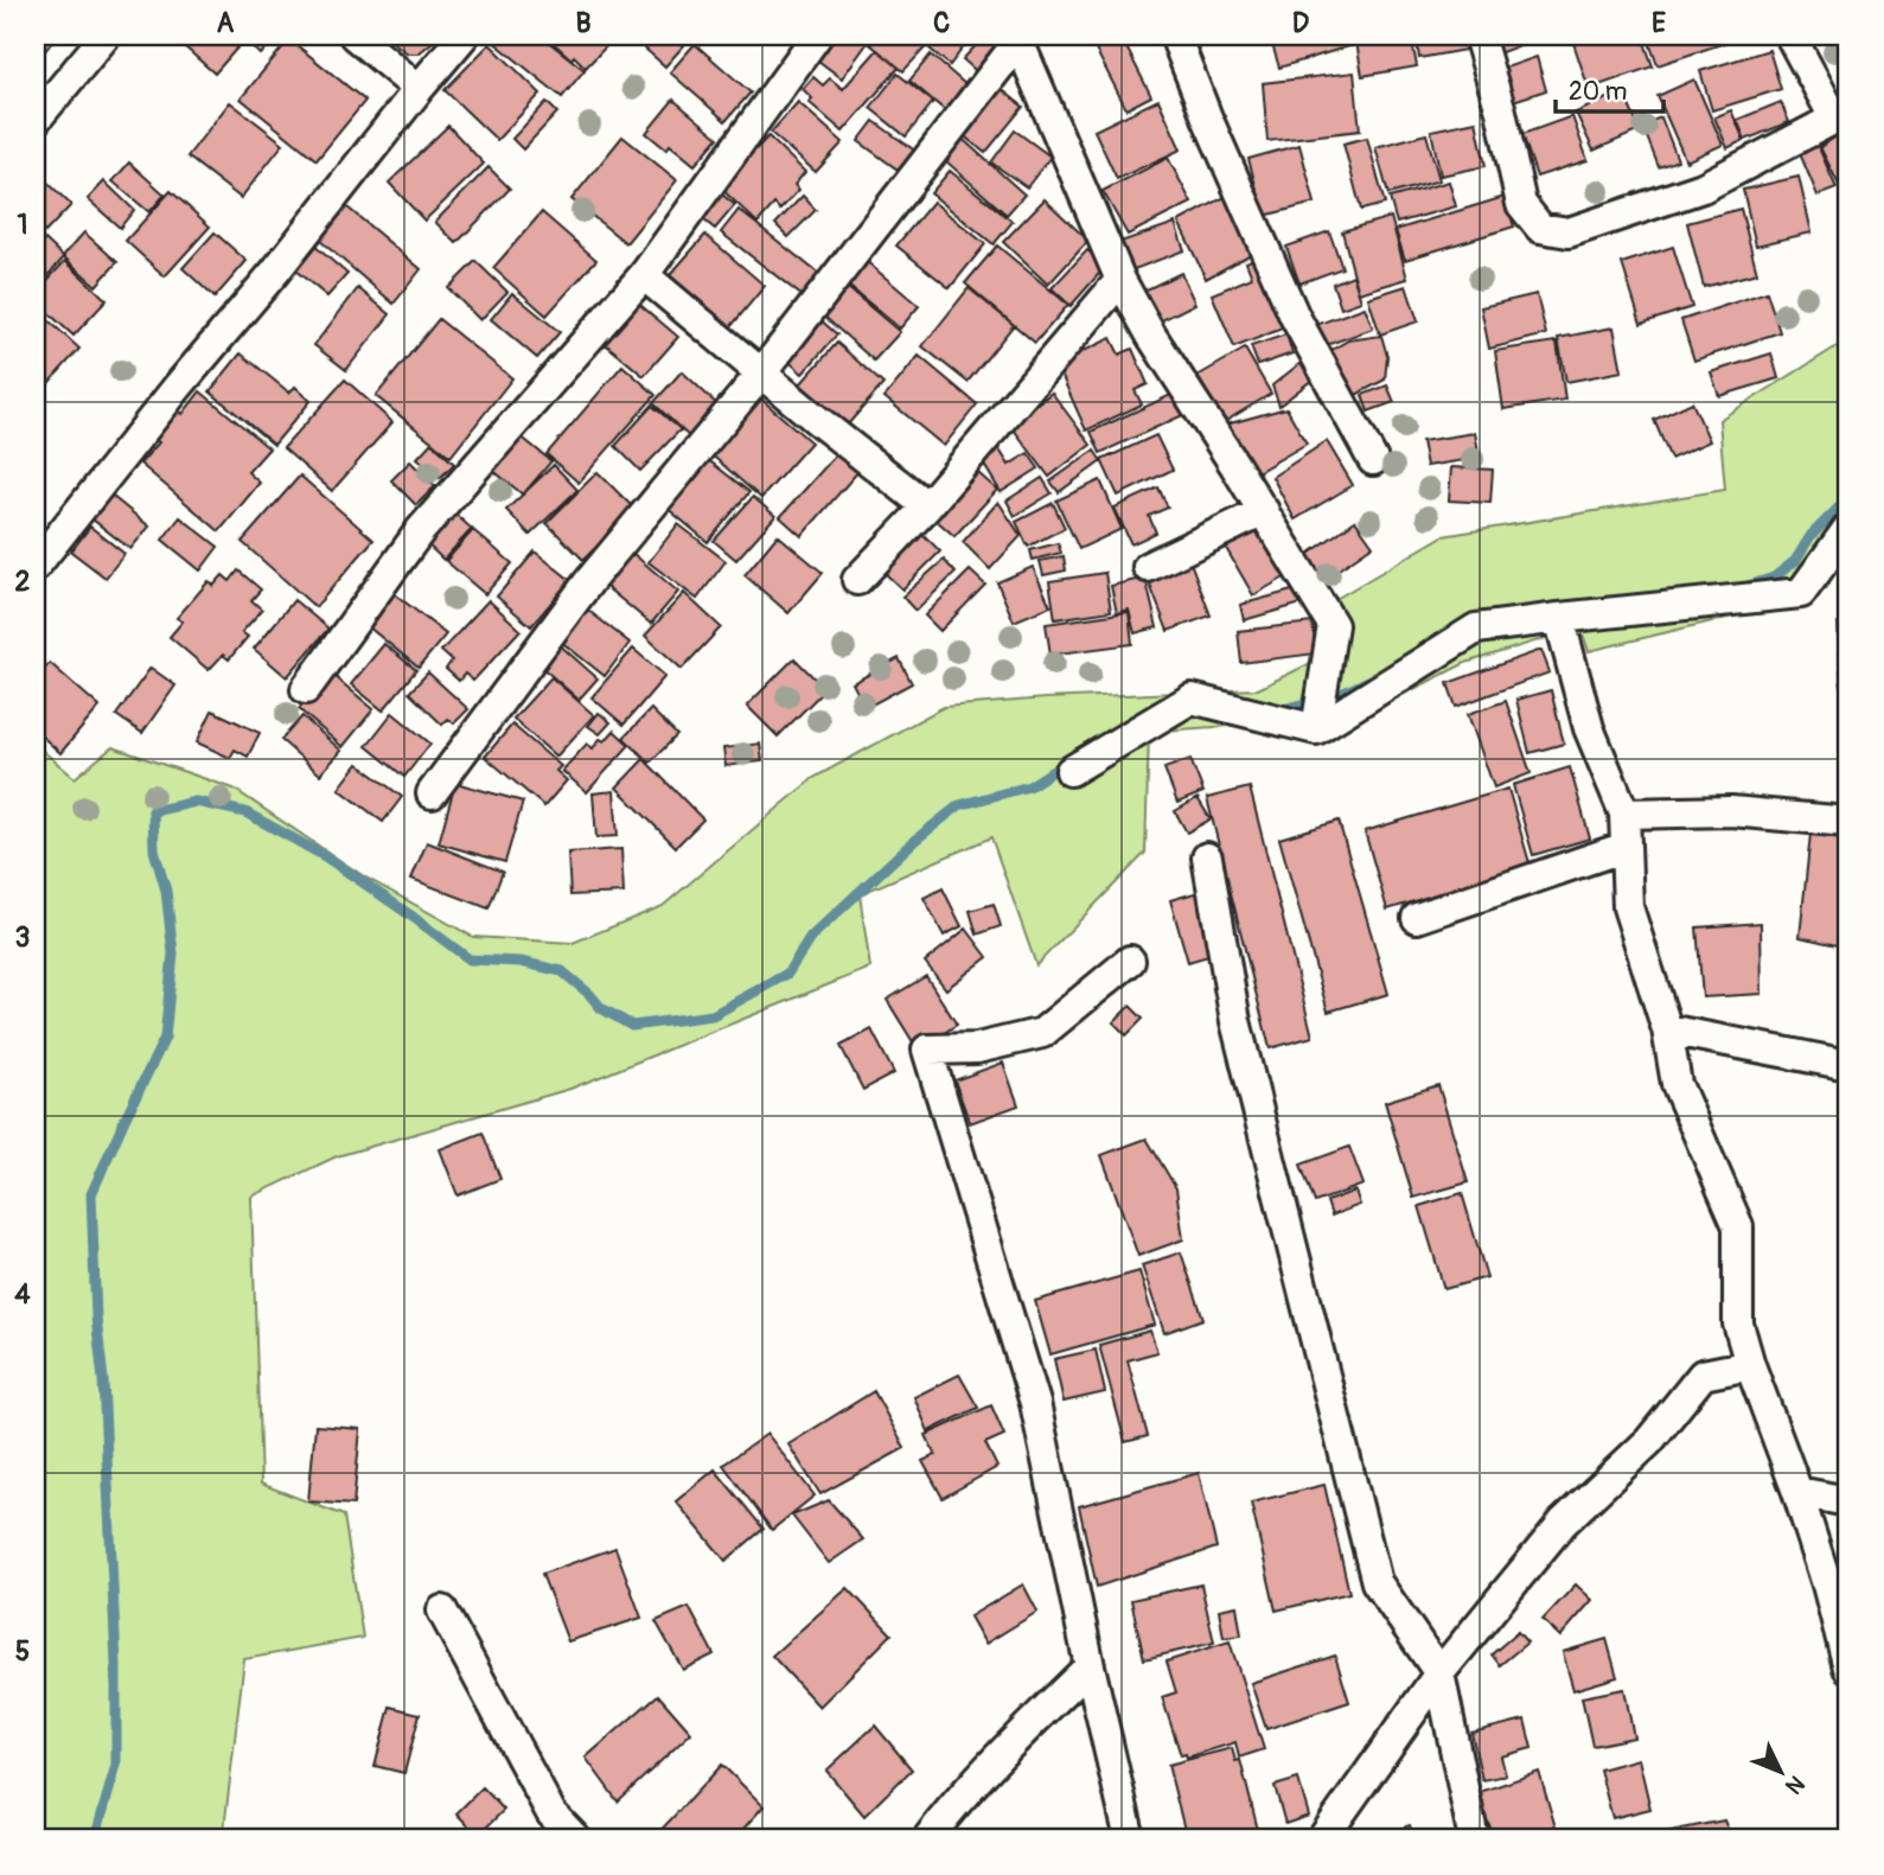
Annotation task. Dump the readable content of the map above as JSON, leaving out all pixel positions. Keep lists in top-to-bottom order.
{
  "scale_bar": "20 m",
  "north": "bottom right",
  "grid": {
    "columns": [
      "A",
      "B",
      "C",
      "D",
      "E"
    ],
    "rows": [
      "1",
      "2",
      "3",
      "4",
      "5"
    ]
  }
}
